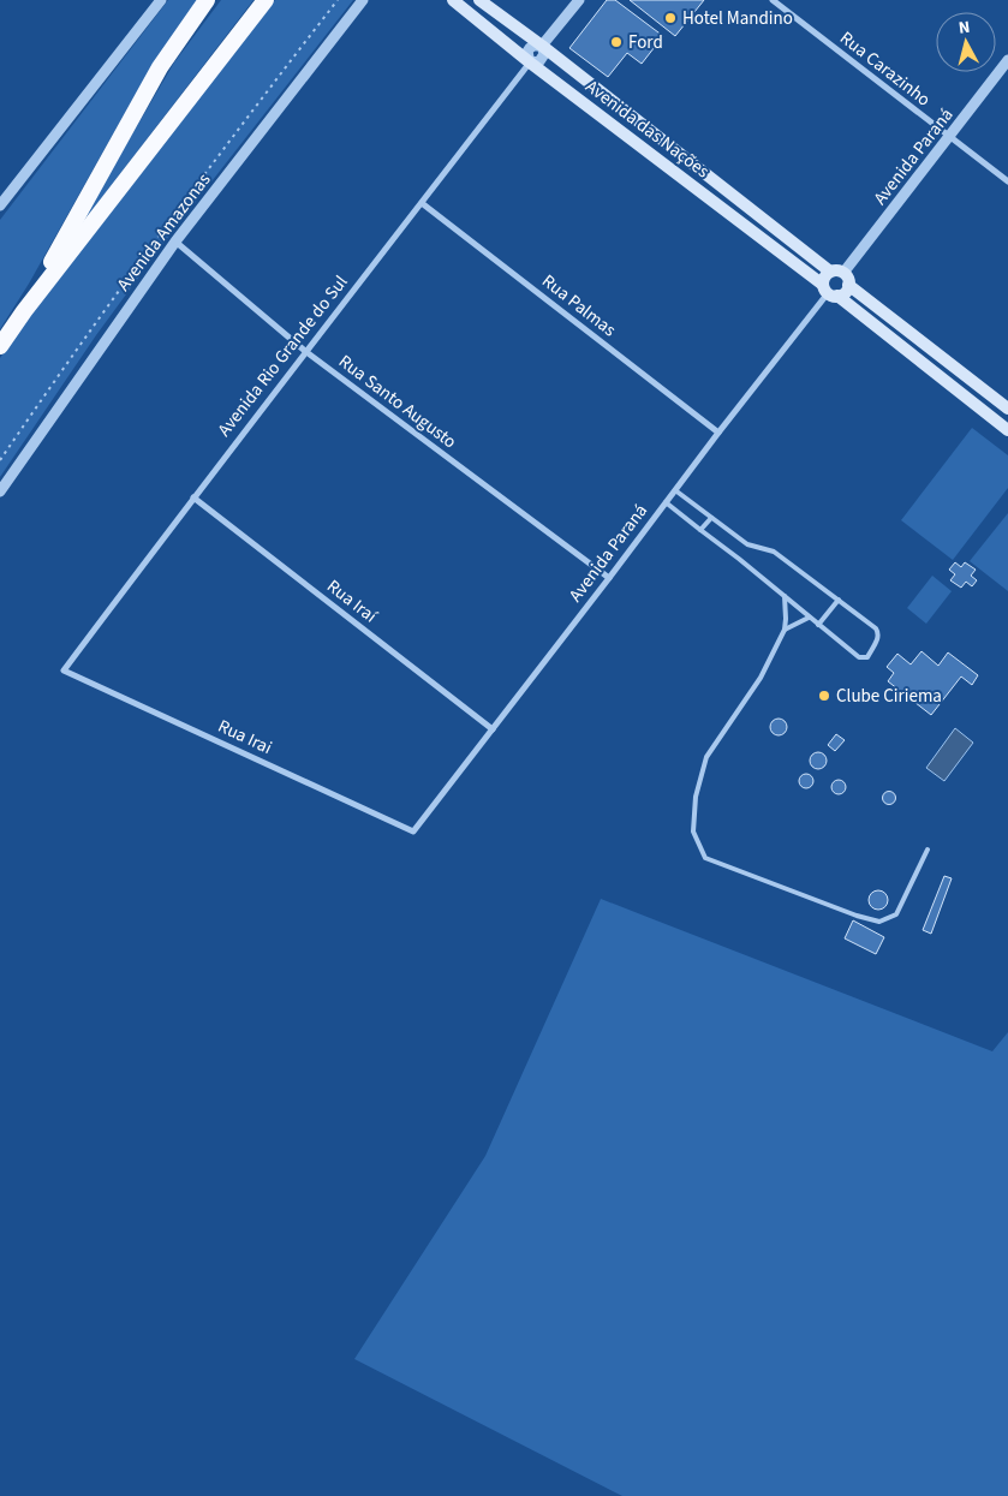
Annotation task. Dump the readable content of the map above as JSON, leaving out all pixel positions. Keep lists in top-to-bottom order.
{
  "streets": {
    "main road": ["Avenida das Nações"],
    "street": [
      "Rua Carazinho",
      "Avenida Paraná",
      "Avenida Amazonas",
      "Rua Palmas",
      "Avenida Rio Grande do Sul",
      "Rua Santo Augusto",
      "Rua Iraí",
      "Rua Irai"
    ]
  },
  "crossings": [
    ["Rua Carazinho", "Avenida Paraná"],
    ["Avenida das Nações", "Avenida Paraná"],
    ["Avenida das Nações", "Avenida Rio Grande do Sul"],
    ["Avenida Paraná", "Rua Palmas"],
    ["Avenida Paraná", "Rua Santo Augusto"],
    ["Avenida Paraná", "Rua Iraí"],
    ["Avenida Paraná", "Rua Irai"],
    ["Avenida Amazonas", "Rua Santo Augusto"],
    ["Rua Palmas", "Avenida Rio Grande do Sul"],
    ["Avenida Rio Grande do Sul", "Rua Santo Augusto"],
    ["Avenida Rio Grande do Sul", "Rua Iraí"],
    ["Avenida Rio Grande do Sul", "Rua Irai"]
  ],
  "places": ["Hotel Mandino", "Ford", "Clube Ciriema"],
  "north": "top"
}
